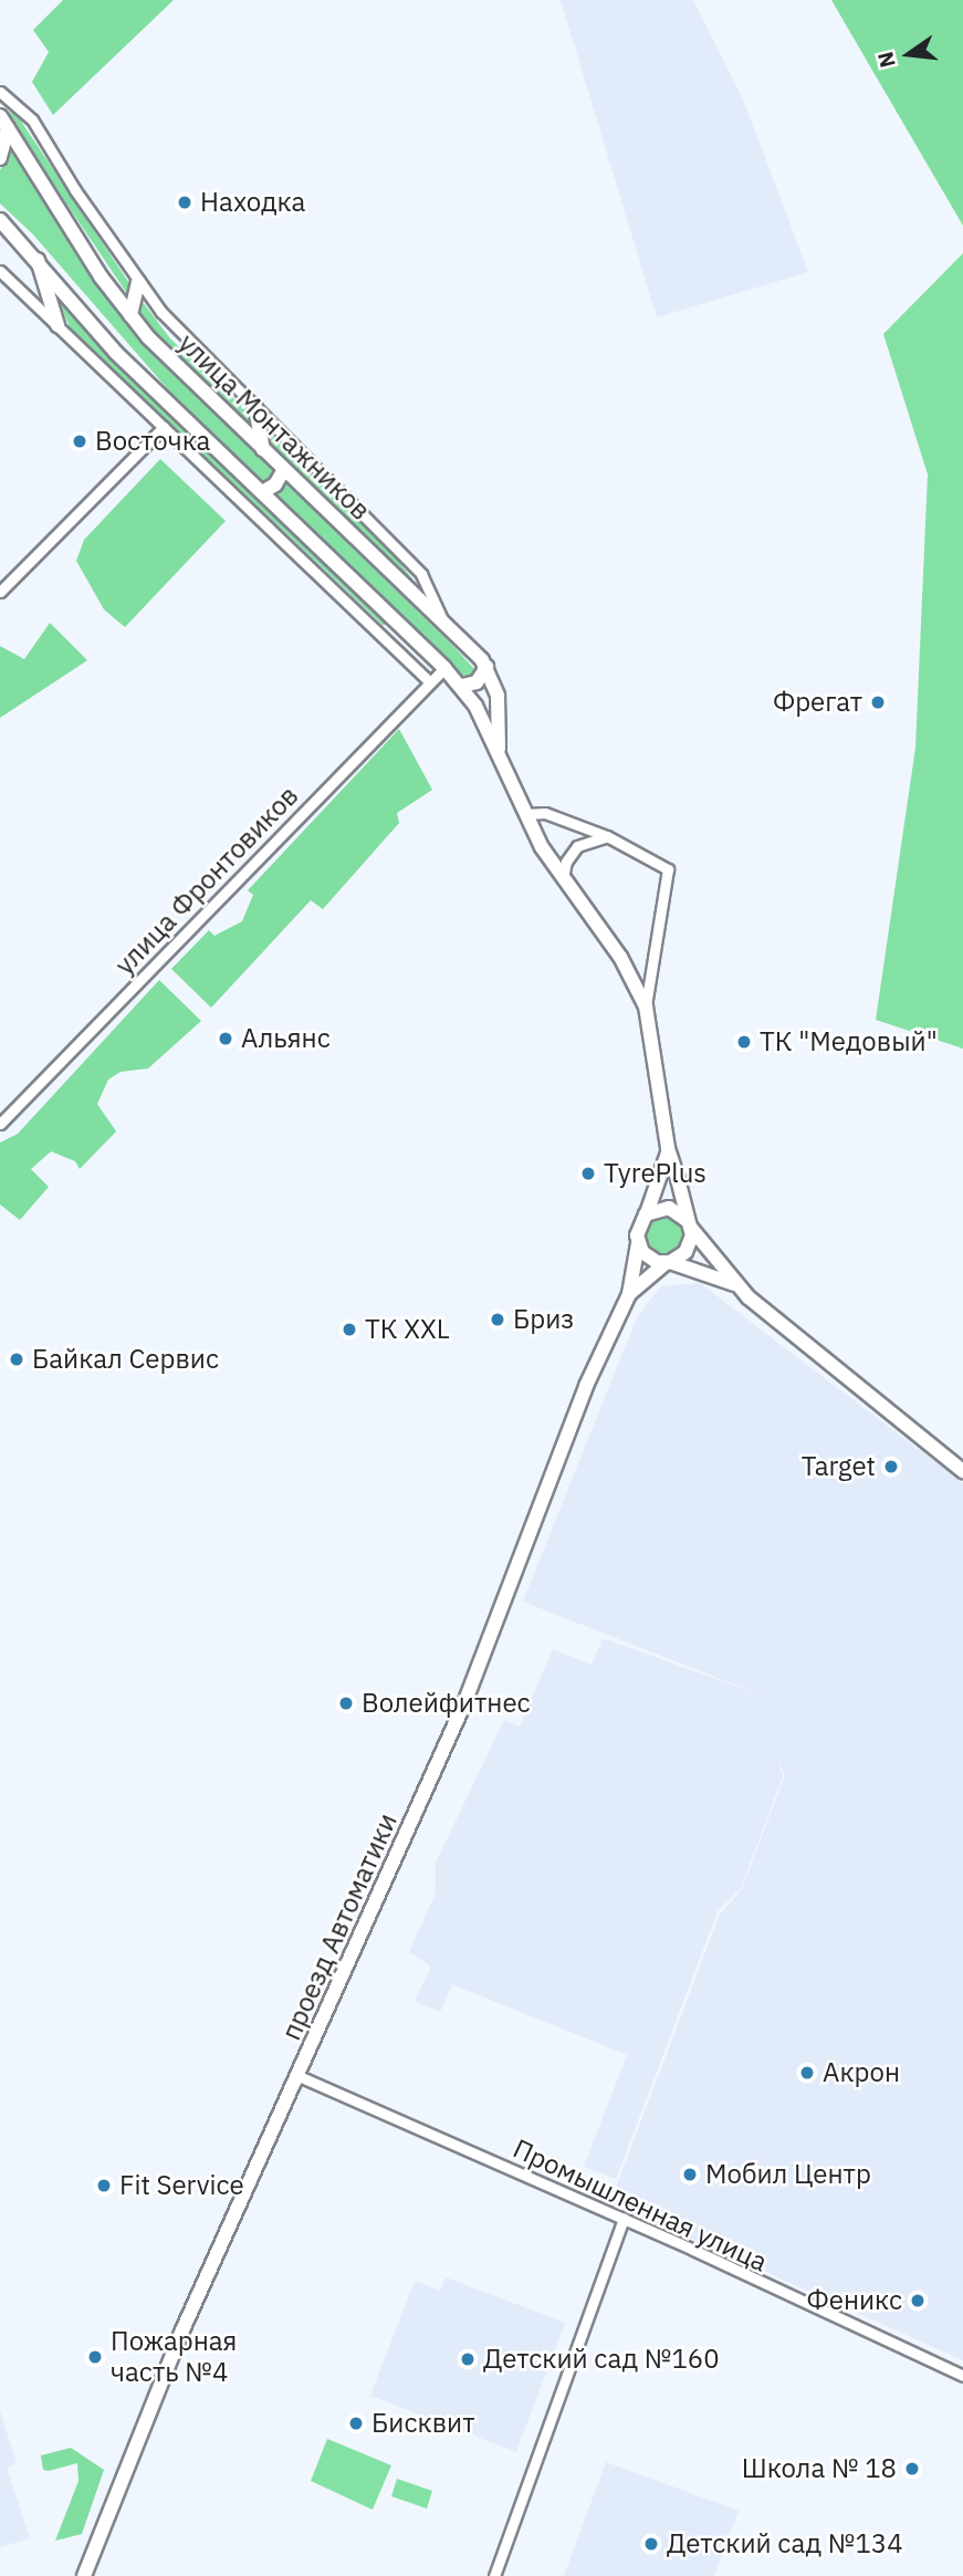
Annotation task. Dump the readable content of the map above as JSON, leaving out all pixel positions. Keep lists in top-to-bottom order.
{
  "streets": {
    "main road": ["улица Монтажников", "проезд Автоматики"],
    "street": ["улица Фронтовиков", "Промышленная улица"]
  },
  "crossings": [
    ["улица Монтажников", "улица Фронтовиков"],
    ["улица Монтажников", "проезд Автоматики"],
    ["проезд Автоматики", "Промышленная улица"]
  ],
  "places": [
    "Находка",
    "Восточка",
    "Фрегат",
    "Альянс",
    "ТК \"Медовый\"",
    "TyrePlus",
    "Бриз",
    "ТК XXL",
    "Байкал Сервис",
    "Target",
    "Волейфитнес",
    "Акрон",
    "Мобил Центр",
    "Fit Service",
    "Феникс",
    "Пожарная часть №4",
    "Детский сад №160",
    "Бисквит",
    "Школа № 18",
    "Детский сад №134"
  ],
  "north": "left"
}
